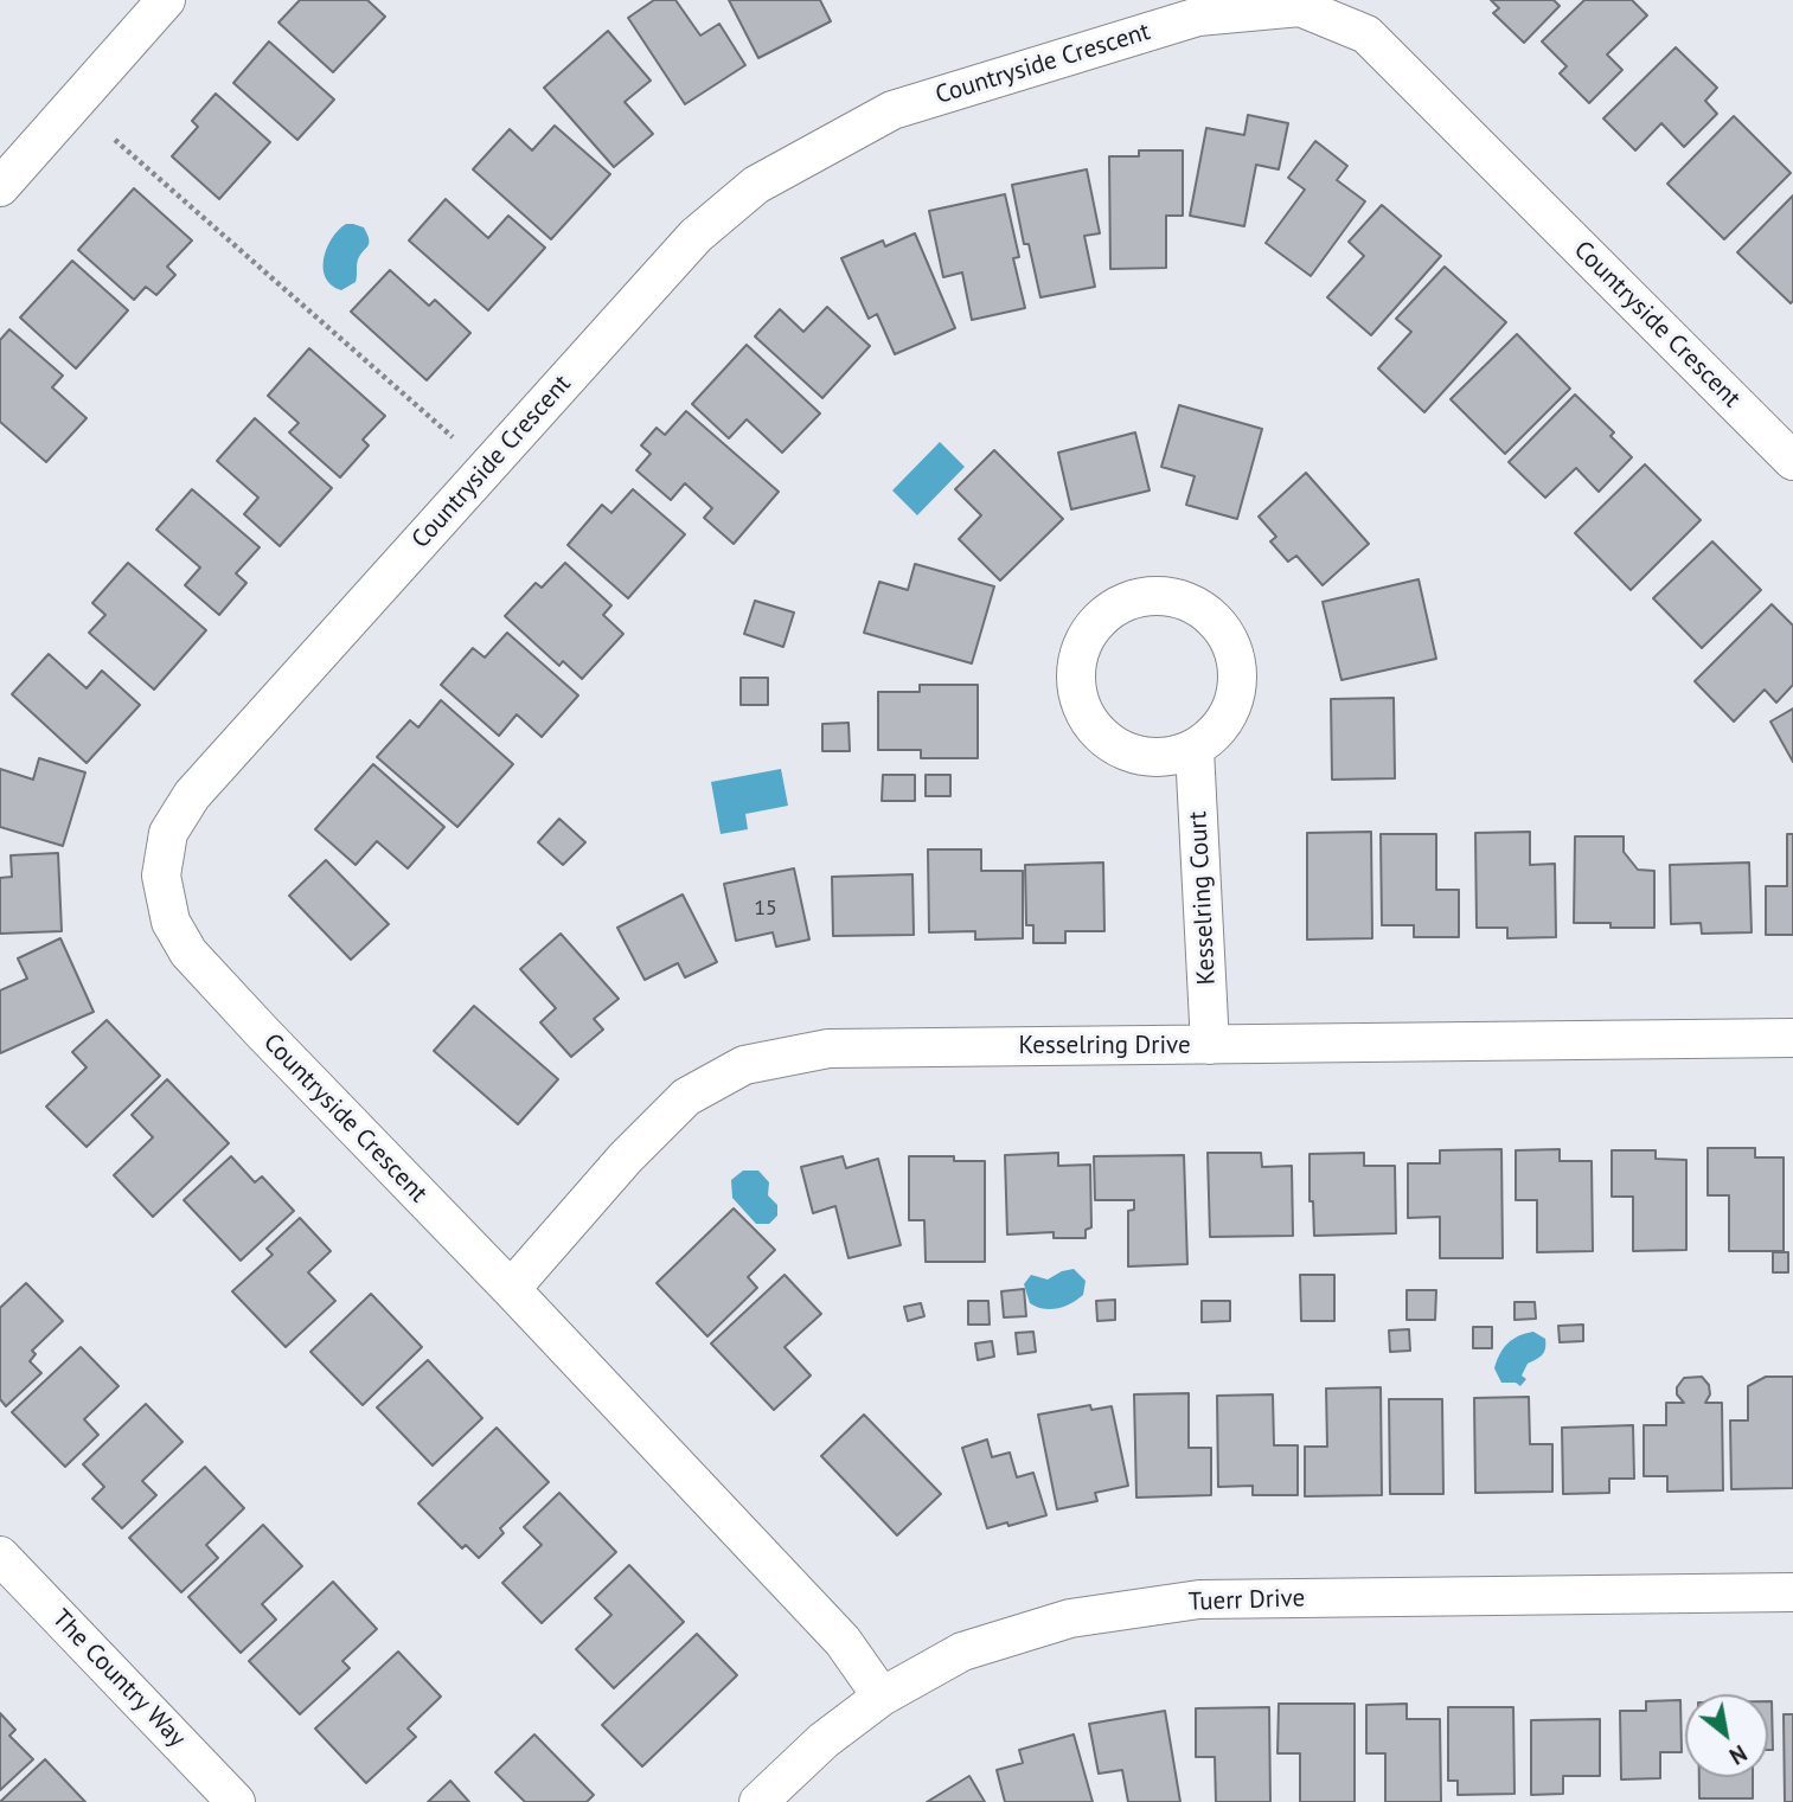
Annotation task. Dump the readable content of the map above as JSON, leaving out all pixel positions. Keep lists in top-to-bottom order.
{
  "streets": {
    "street": [
      "Countryside Crescent",
      "Kesselring Court",
      "Kesselring Drive",
      "Tuerr Drive",
      "The Country Way"
    ]
  },
  "crossings": [
    ["Countryside Crescent", "Kesselring Drive"],
    ["Countryside Crescent", "Tuerr Drive"],
    ["Kesselring Court", "Kesselring Drive"]
  ],
  "house_numbers": ["15"],
  "north": "bottom right"
}
